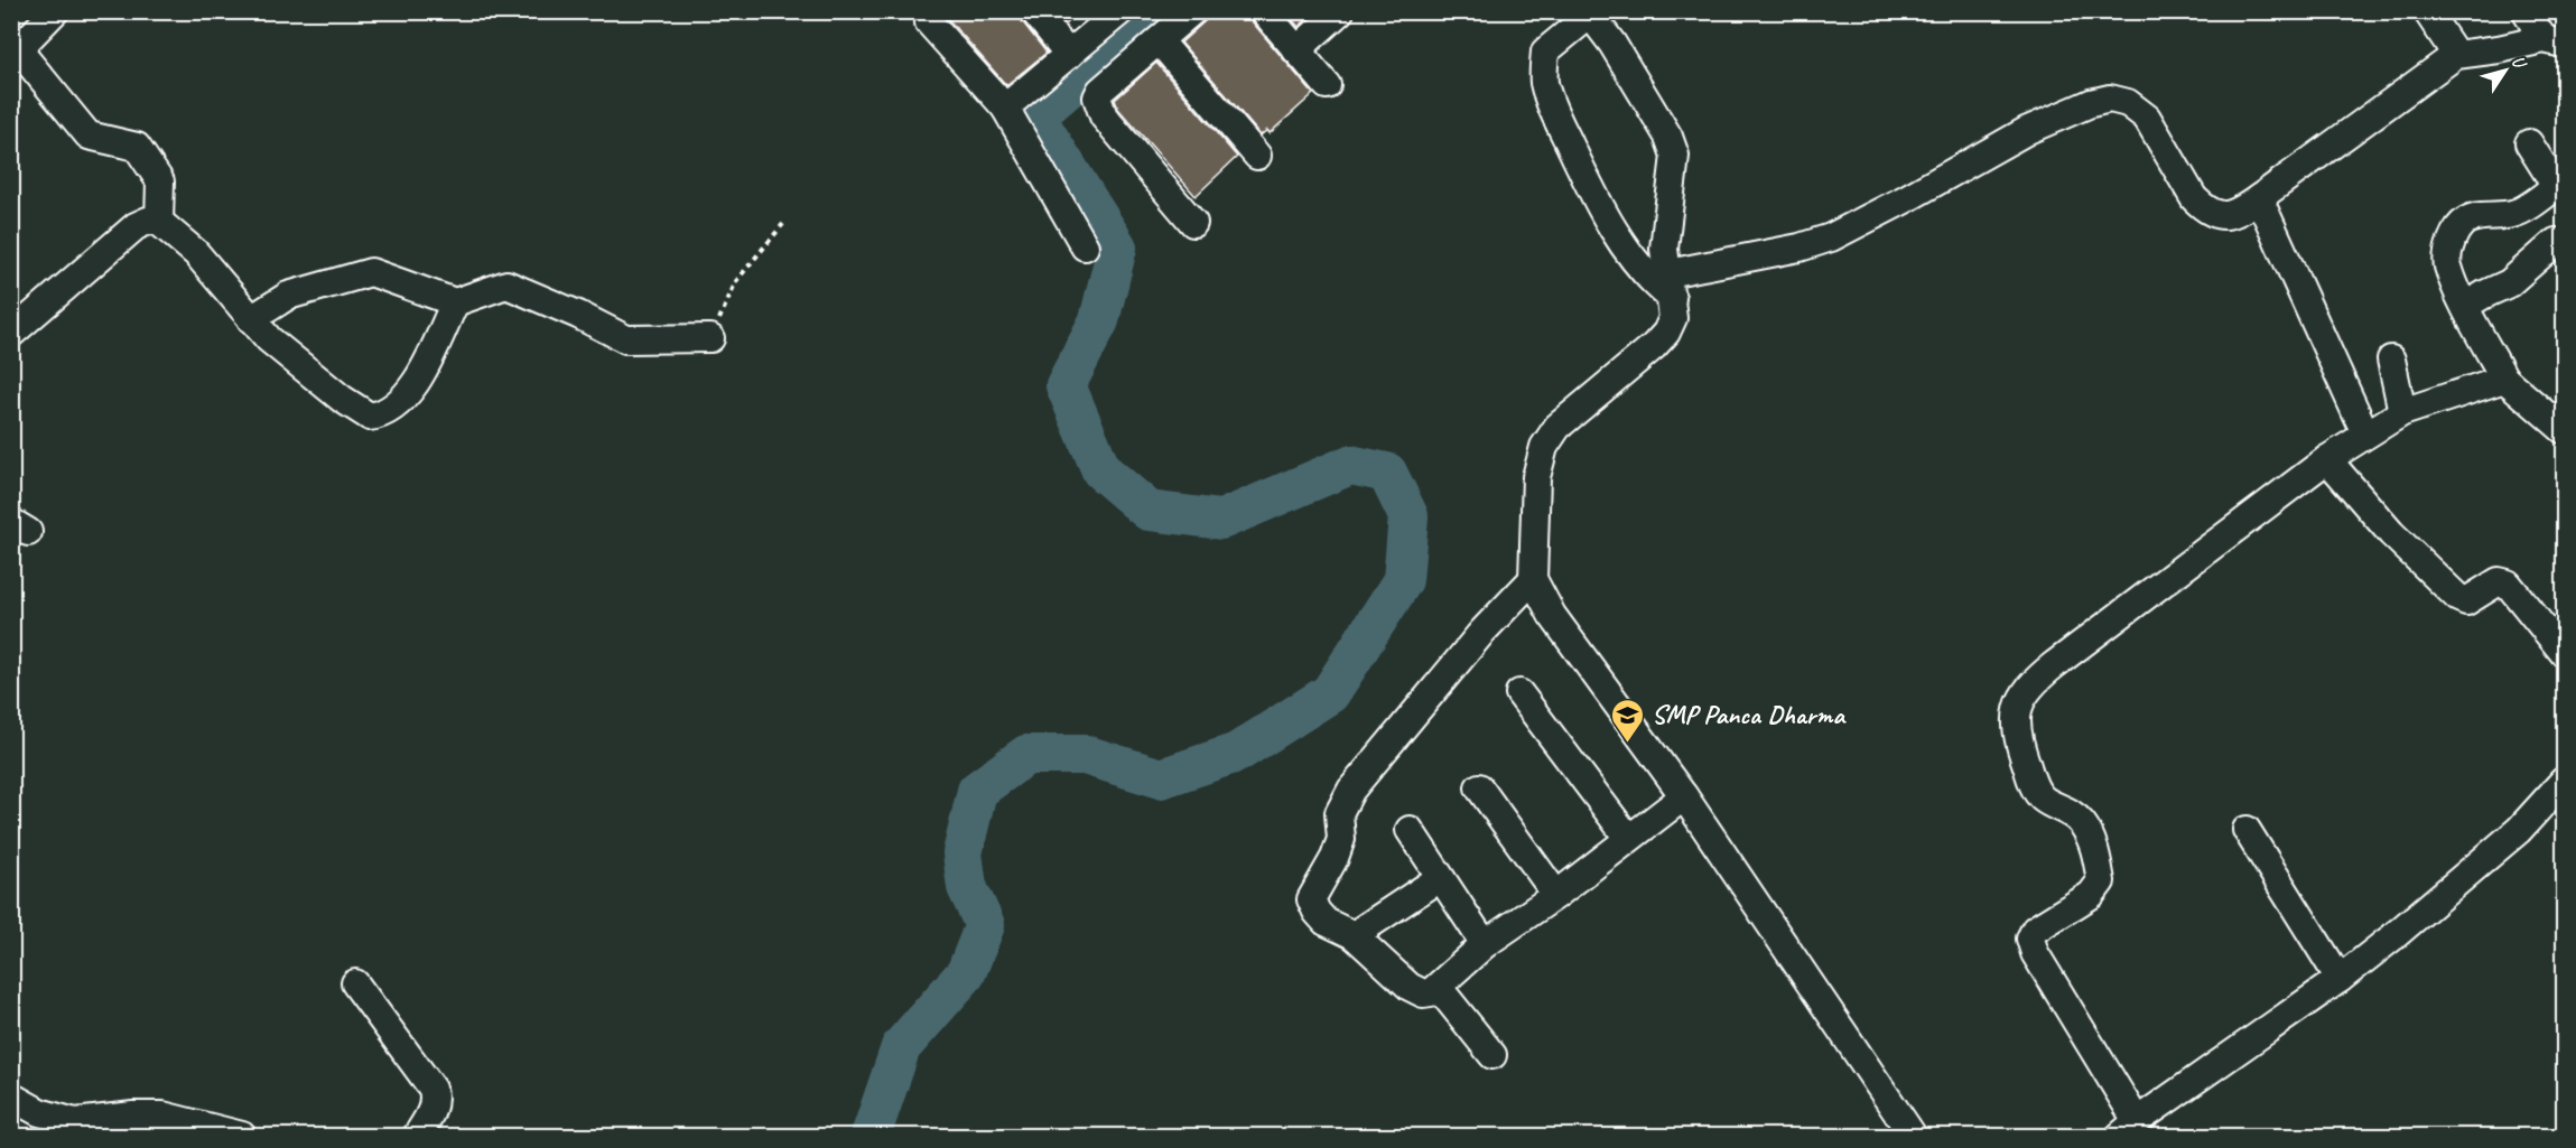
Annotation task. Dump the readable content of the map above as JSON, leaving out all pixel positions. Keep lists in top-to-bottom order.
{
  "places": {
    "school or university": ["SMP Panca Dharma"]
  },
  "north": "top right"
}
